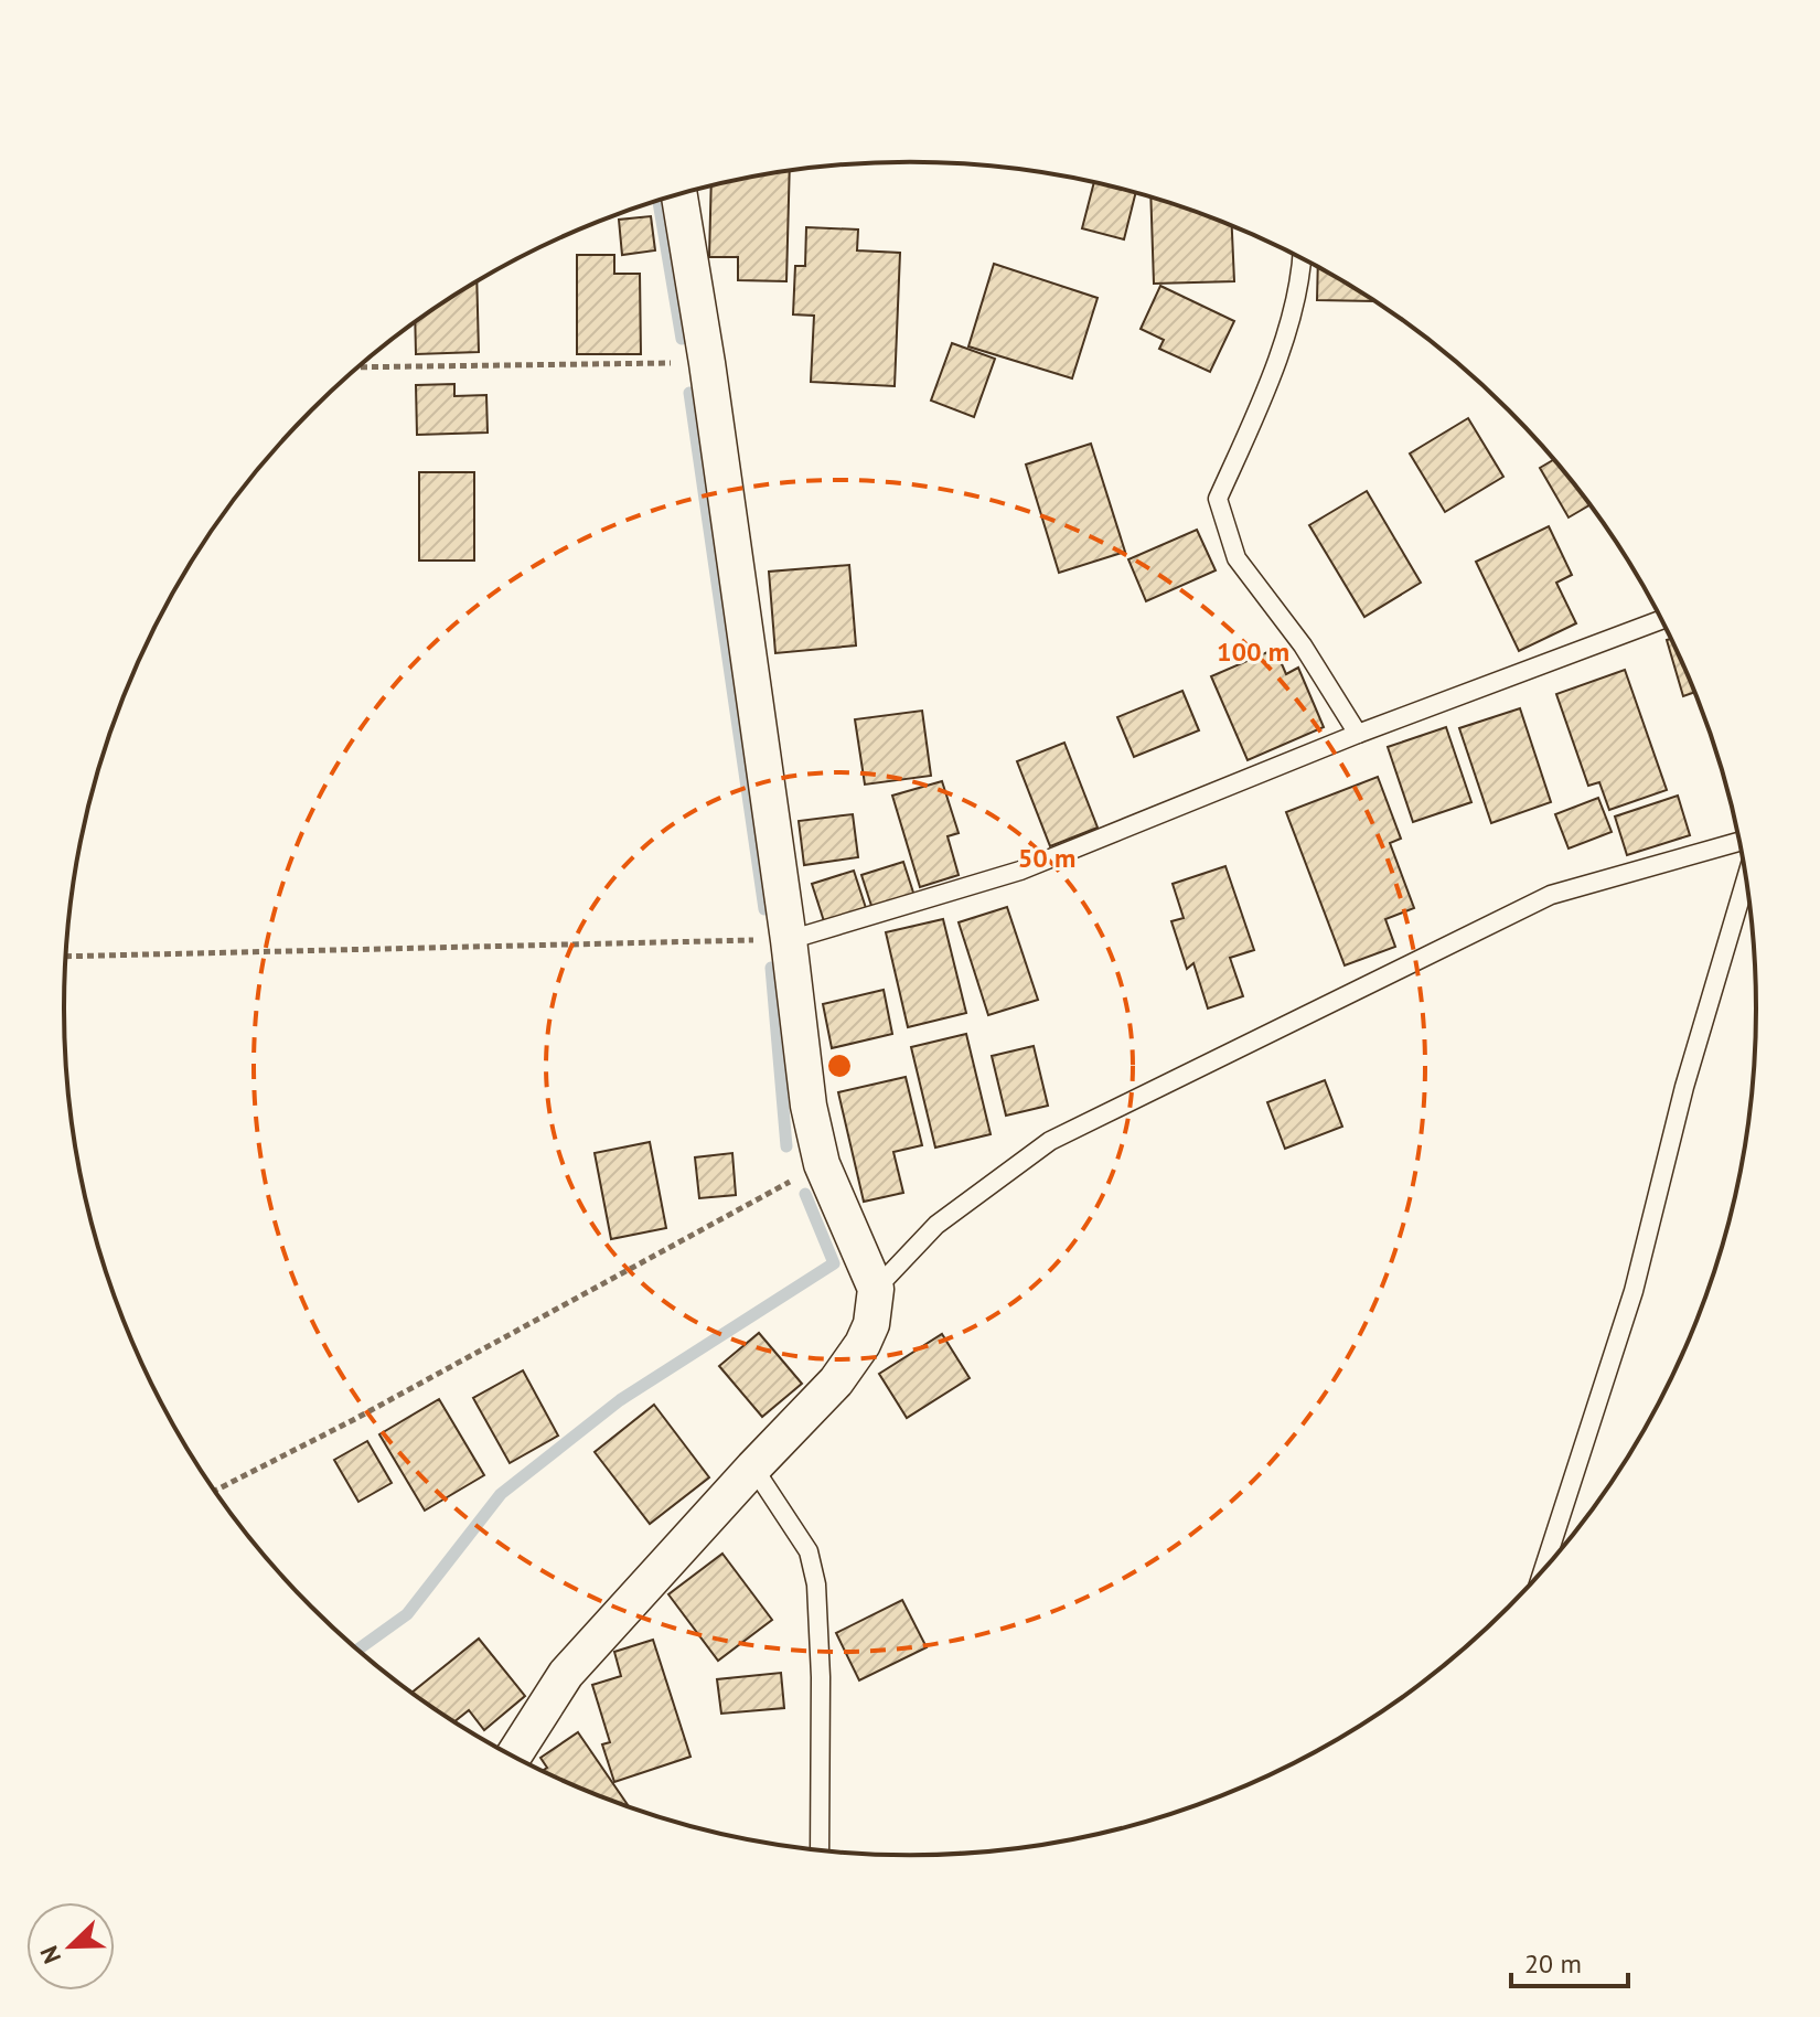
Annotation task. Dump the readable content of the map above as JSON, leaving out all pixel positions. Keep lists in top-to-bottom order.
{
  "scale_bar": "20 m",
  "north": "bottom left",
  "rings": ["100 m", "50 m"]
}
